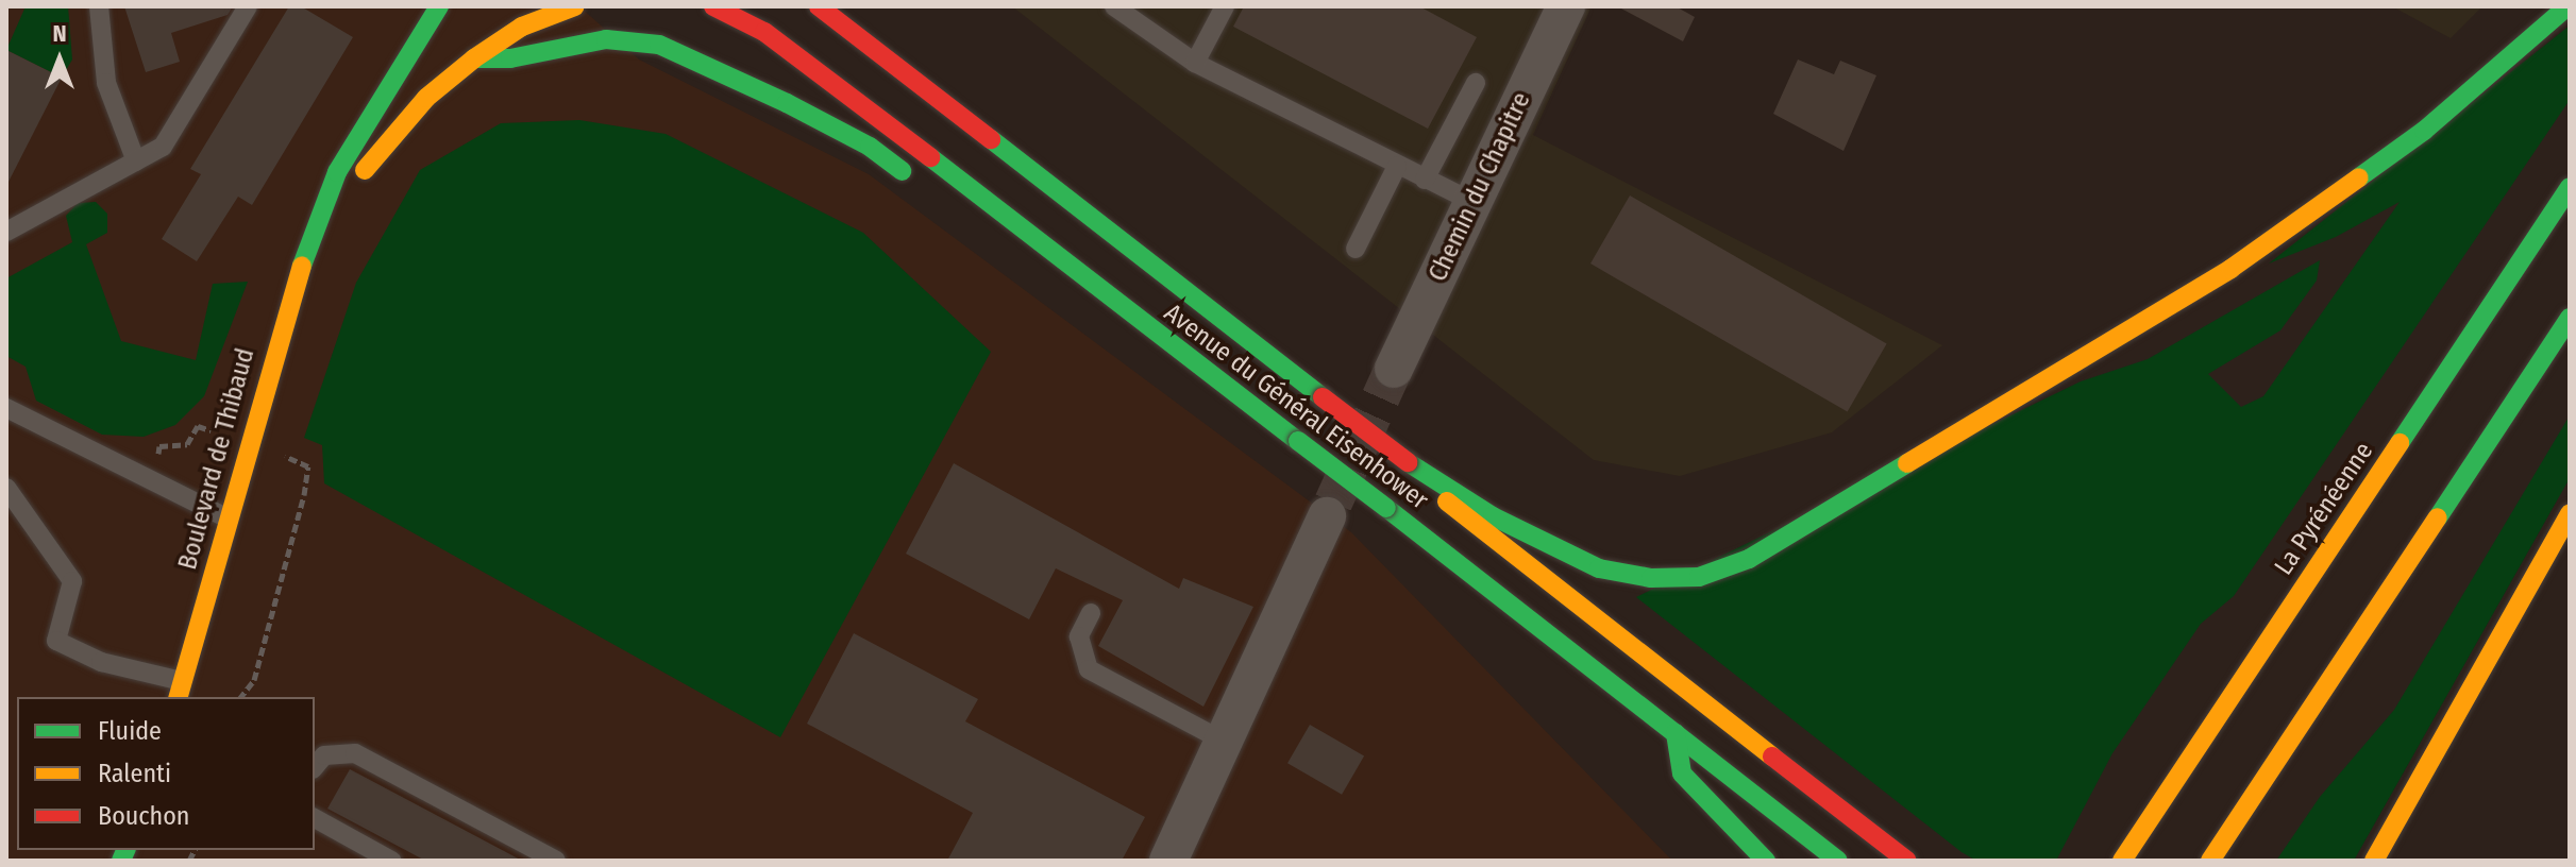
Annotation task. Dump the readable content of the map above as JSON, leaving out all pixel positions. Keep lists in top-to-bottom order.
{
  "streets": {
    "main road": ["Avenue du Général Eisenhower", "Boulevard de Thibaud", "La Pyrénéenne"],
    "street": ["Chemin du Chapitre"]
  },
  "legend": ["Fluide", "Ralenti", "Bouchon"],
  "north": "top"
}
